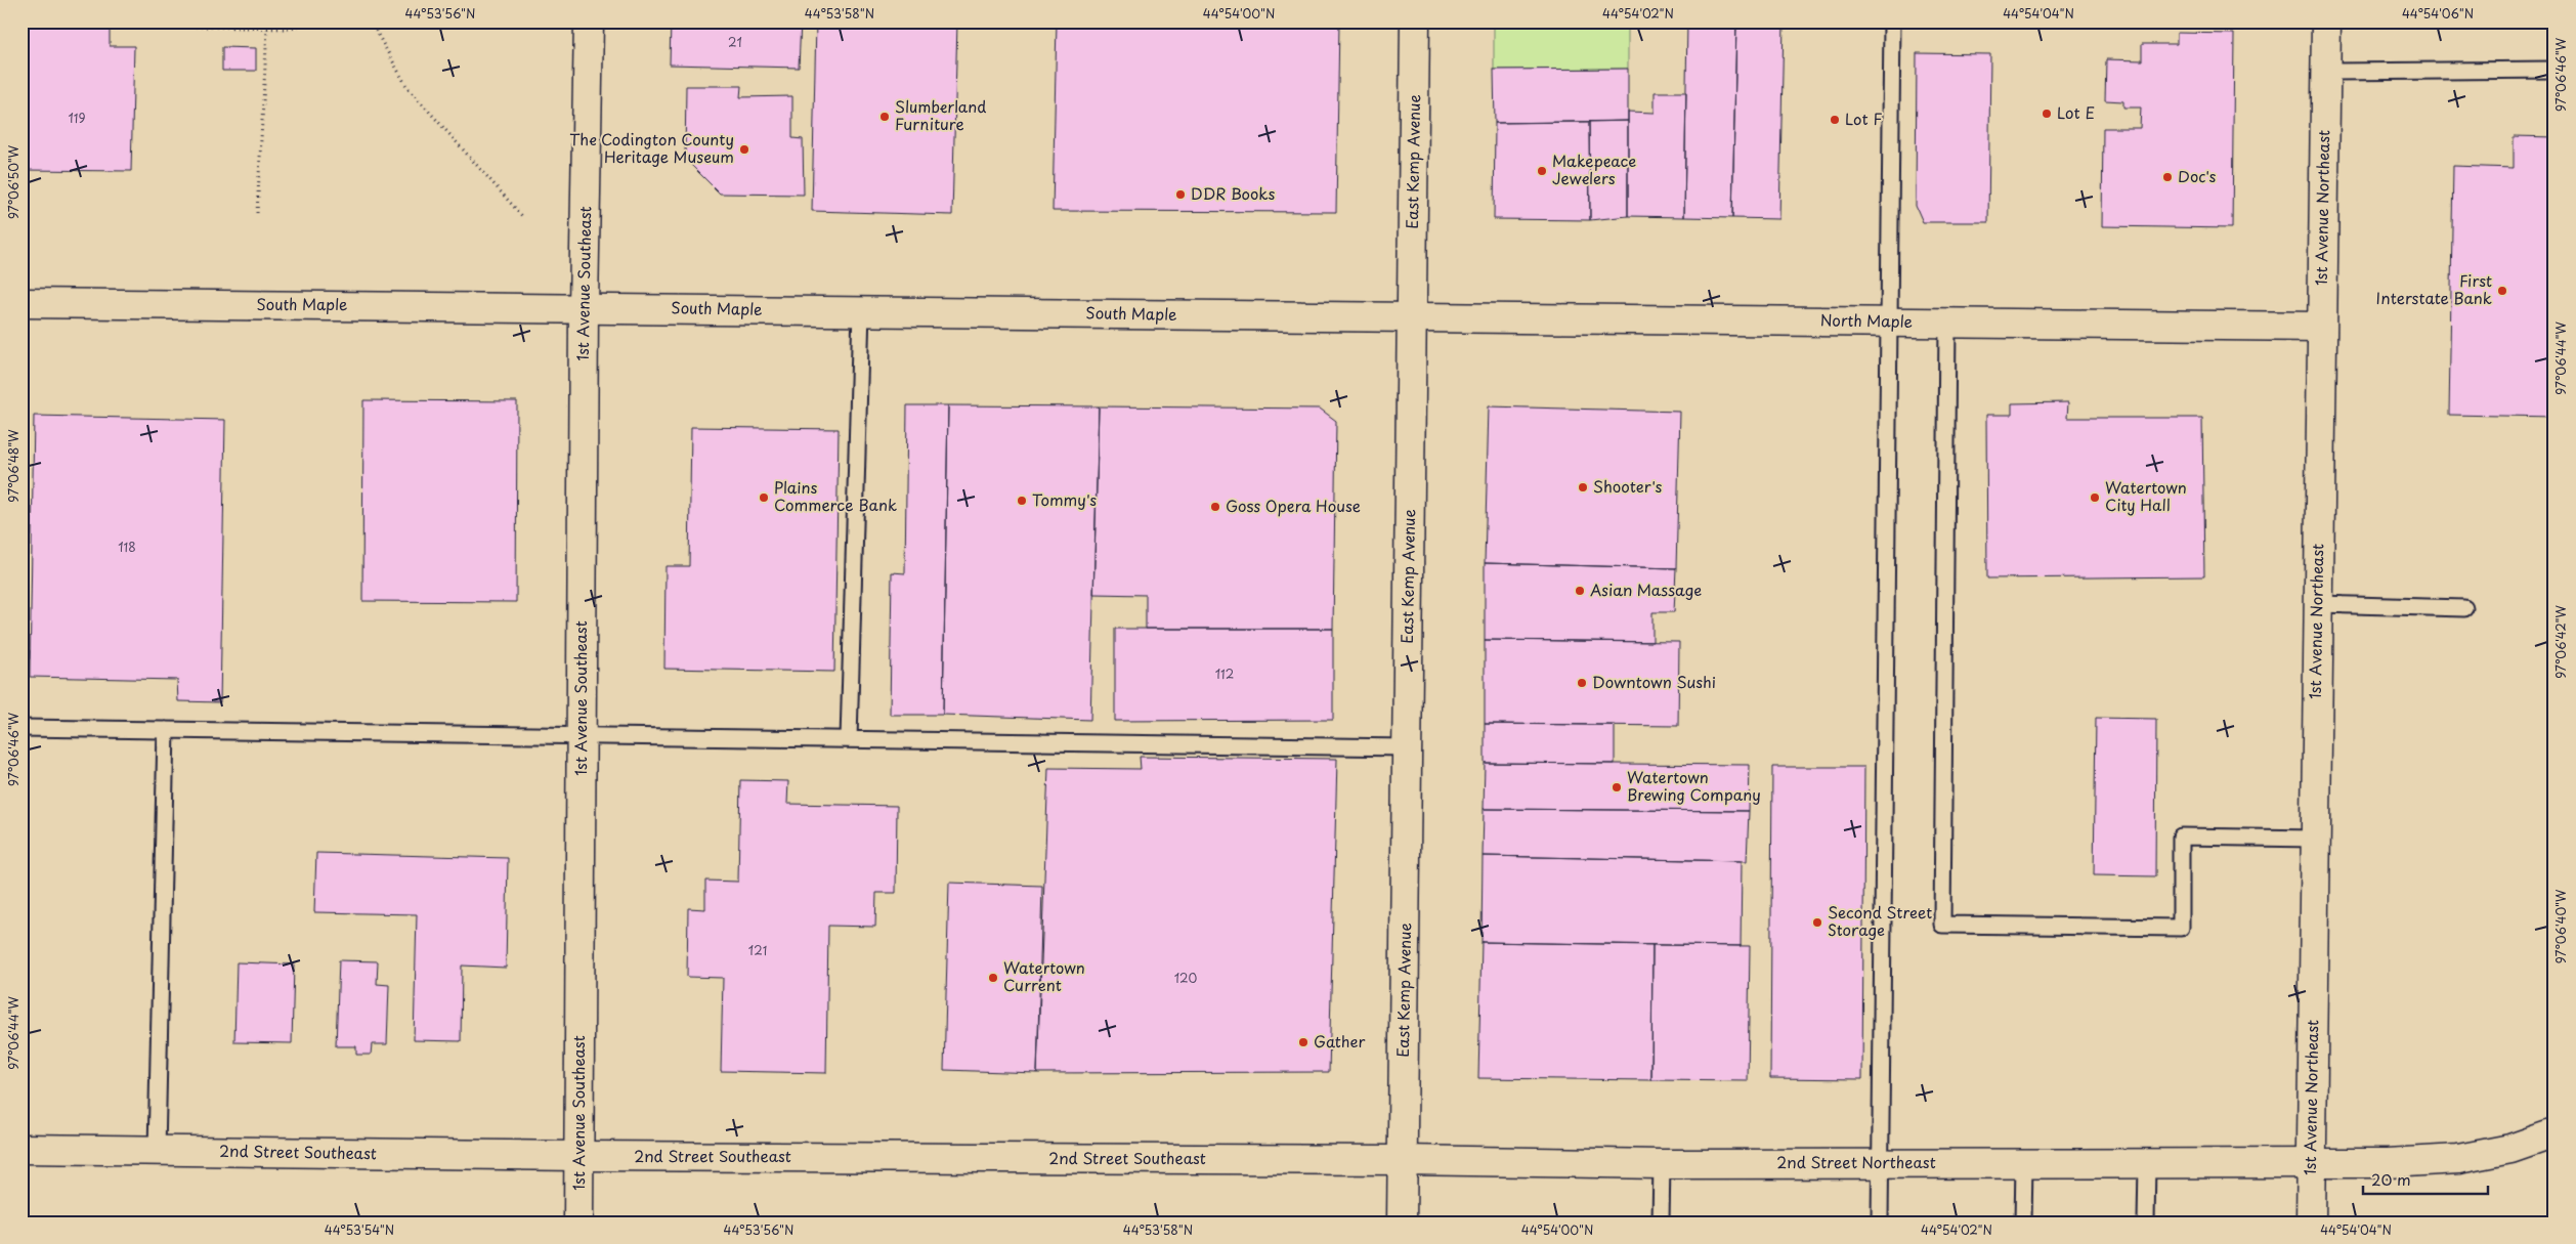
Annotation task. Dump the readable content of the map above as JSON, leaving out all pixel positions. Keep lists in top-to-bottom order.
{
  "streets": {
    "street": [
      "East Kemp Avenue",
      "1st Avenue Northeast",
      "1st Avenue Southeast",
      "South Maple",
      "North Maple",
      "2nd Street Southeast",
      "2nd Street Northeast"
    ]
  },
  "crossings": [
    ["East Kemp Avenue", "South Maple"],
    ["East Kemp Avenue", "North Maple"],
    ["East Kemp Avenue", "2nd Street Southeast"],
    ["East Kemp Avenue", "2nd Street Northeast"],
    ["1st Avenue Northeast", "North Maple"],
    ["1st Avenue Northeast", "2nd Street Northeast"],
    ["1st Avenue Southeast", "South Maple"],
    ["1st Avenue Southeast", "2nd Street Southeast"],
    ["South Maple", "North Maple"],
    ["2nd Street Southeast", "2nd Street Northeast"]
  ],
  "places": [
    "Lot E",
    "Slumberland Furniture",
    "Lot F",
    "The Codington County Heritage Museum",
    "Makepeace Jewelers",
    "Doc's",
    "DDR Books",
    "First Interstate Bank",
    "Shooter's",
    "Plains Commerce Bank",
    "Watertown City Hall",
    "Tommy's",
    "Goss Opera House",
    "Asian Massage",
    "Downtown Sushi",
    "Watertown Brewing Company",
    "Second Street Storage",
    "Watertown Current",
    "Gather"
  ],
  "house_numbers": [
    "21",
    "119",
    "118",
    "112",
    "121",
    "120"
  ],
  "scale_bar": "20 m",
  "coordinates": [
    "44°53'56\"N",
    "44°53'58\"N",
    "44°54'00\"N",
    "44°54'02\"N",
    "44°54'04\"N",
    "44°54'06\"N",
    "97°06'46\"W",
    "97°06'50\"W",
    "97°06'44\"W",
    "97°06'48\"W",
    "97°06'42\"W",
    "97°06'40\"W",
    "44°53'54\"N"
  ]
}
